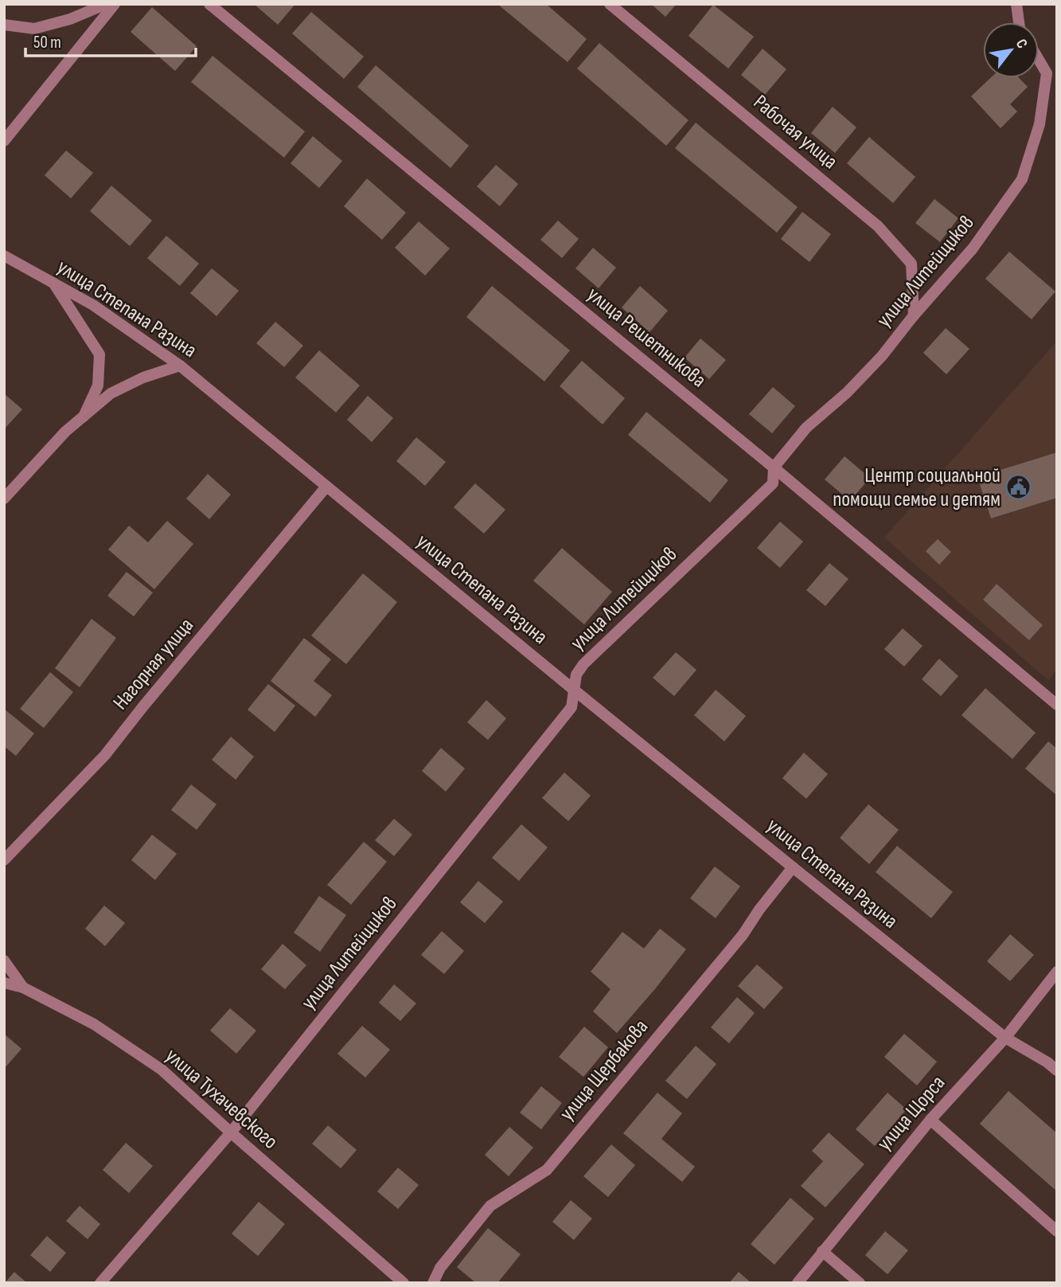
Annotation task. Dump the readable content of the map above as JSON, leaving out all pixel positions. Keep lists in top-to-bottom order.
{
  "streets": {
    "street": [
      "Рабочая улица",
      "улица Литейщиков",
      "улица Степана Разина",
      "улица Решетникова",
      "Нагорная улица",
      "улица Щербакова",
      "улица Тухачевского",
      "улица Щорса"
    ]
  },
  "crossings": [
    ["Рабочая улица", "улица Литейщиков"],
    ["улица Литейщиков", "улица Степана Разина"],
    ["улица Литейщиков", "улица Решетникова"],
    ["улица Литейщиков", "улица Тухачевского"],
    ["улица Степана Разина", "Нагорная улица"],
    ["улица Степана Разина", "улица Щербакова"],
    ["улица Степана Разина", "улица Щорса"]
  ],
  "places": {
    "public building": ["Центр социальной помощи семье и детям"]
  },
  "scale_bar": "50 m",
  "north": "top right"
}
